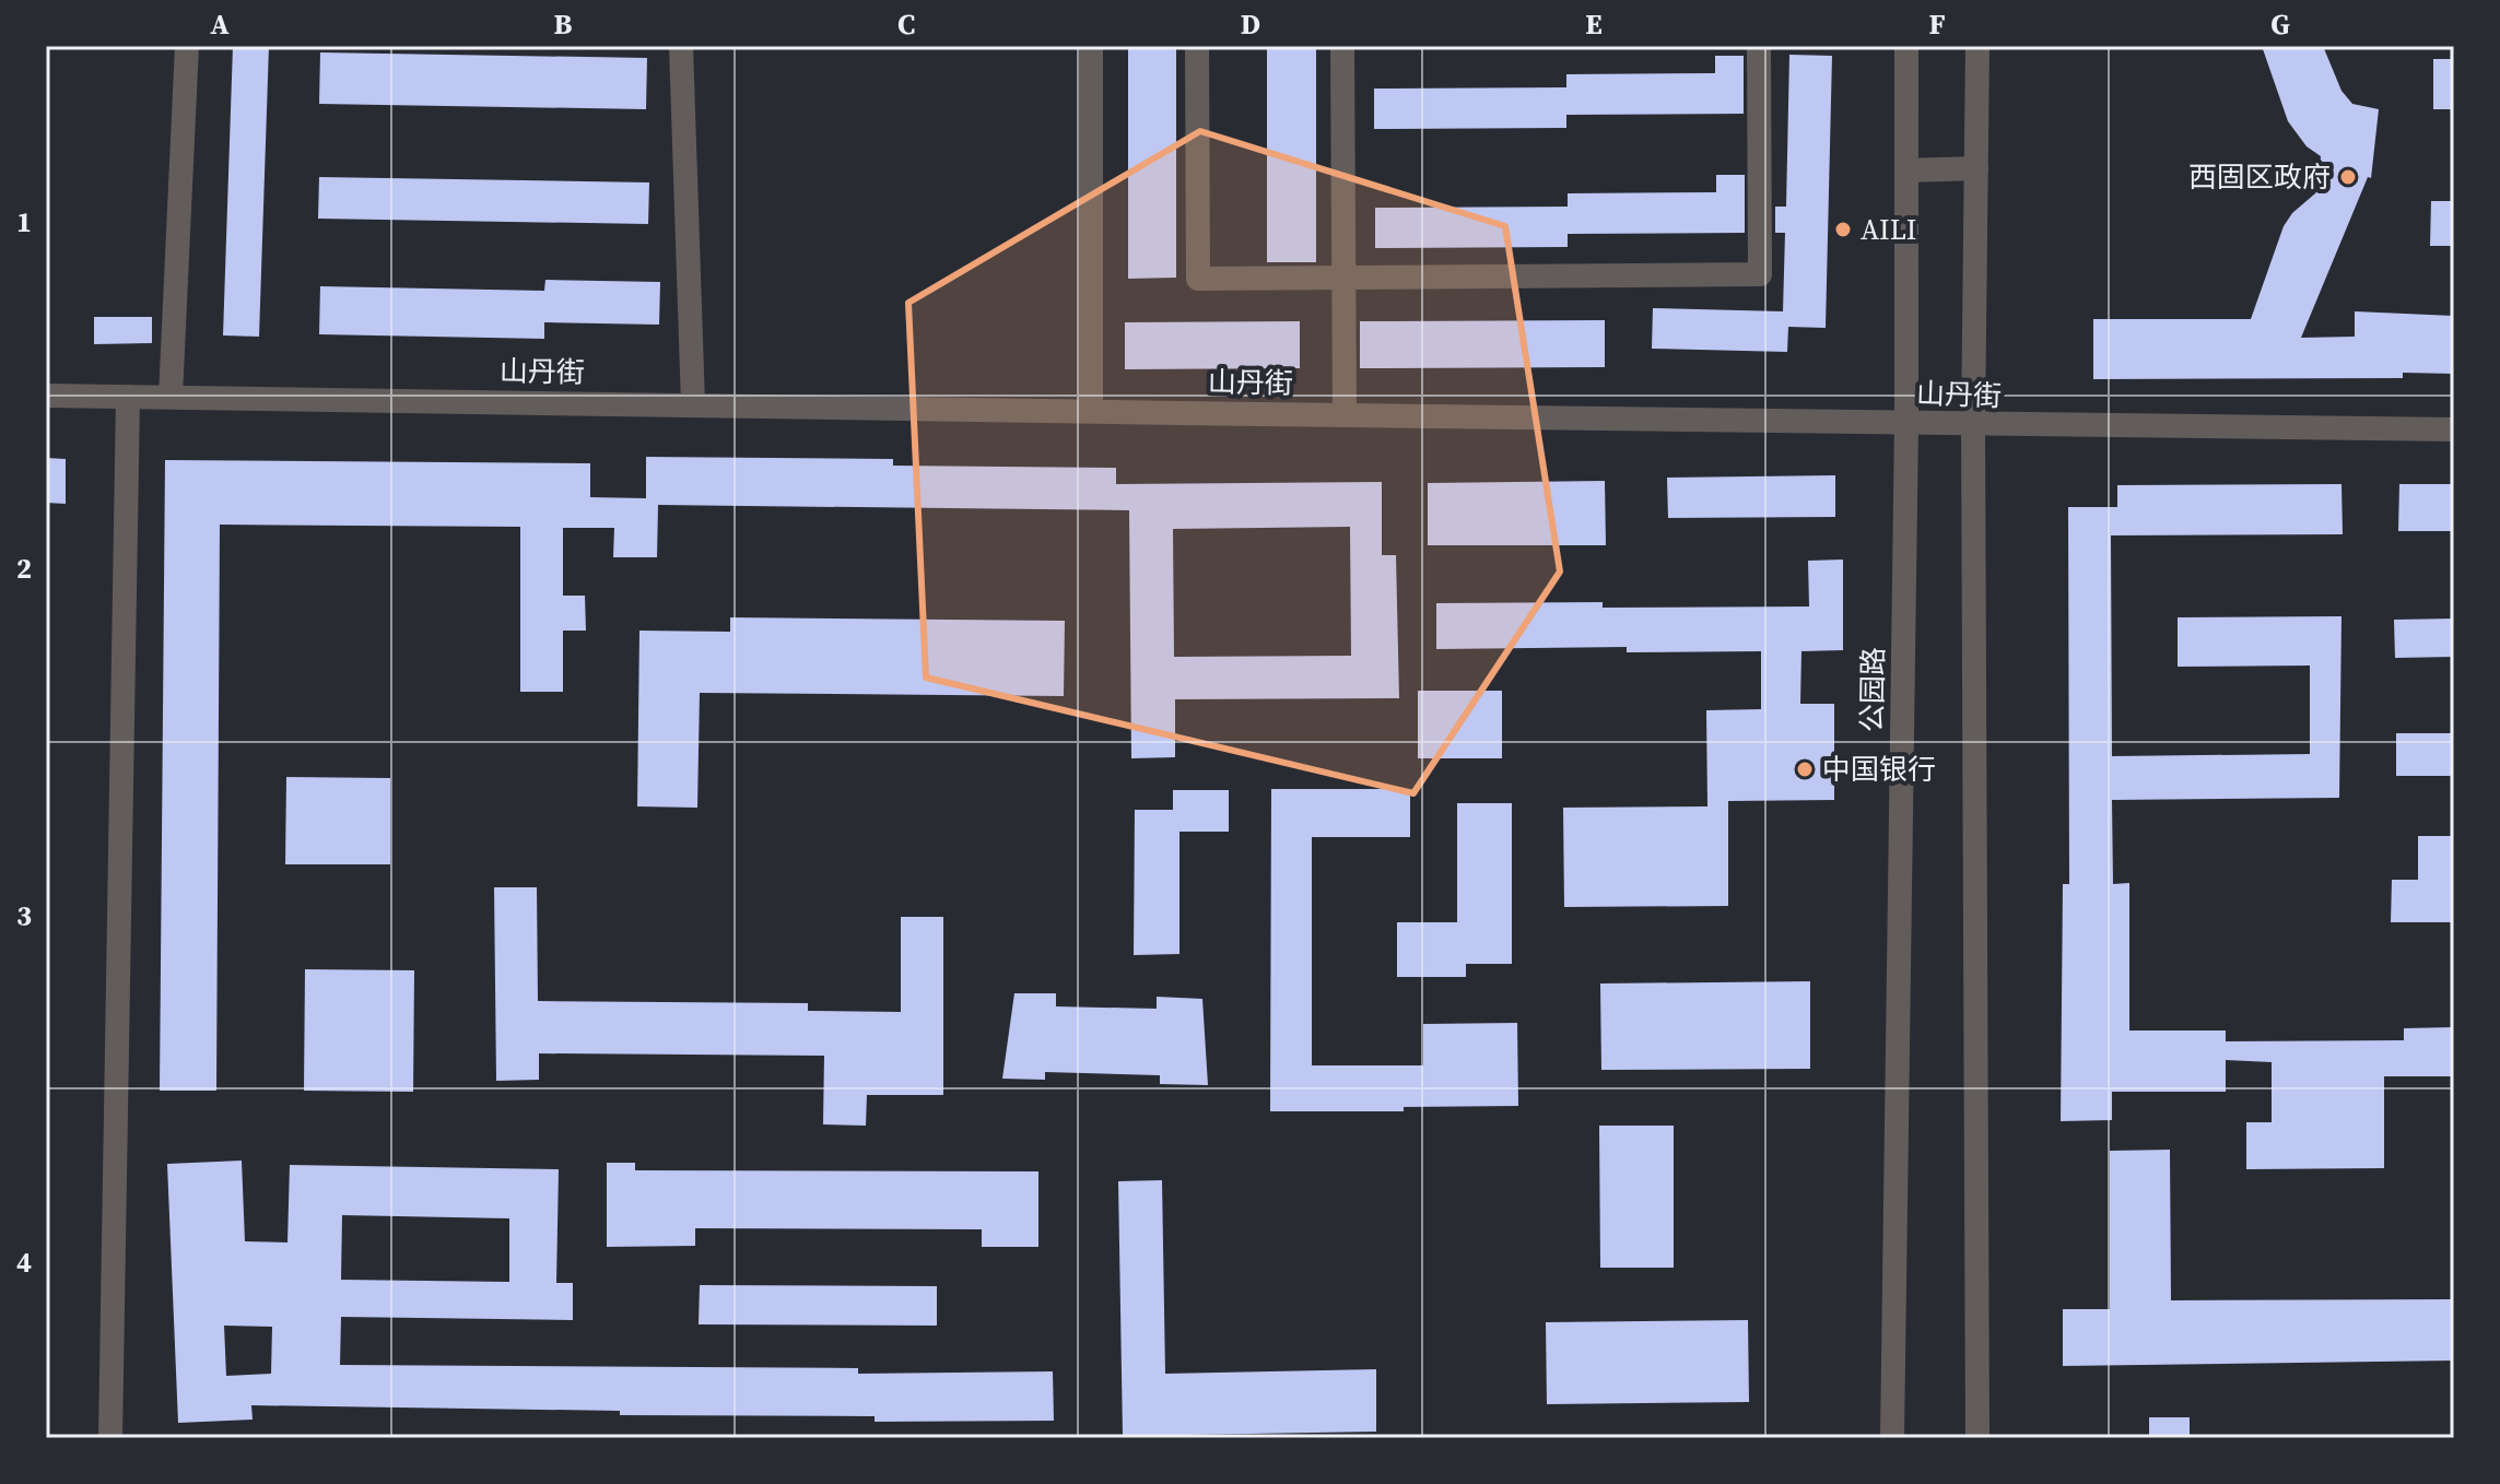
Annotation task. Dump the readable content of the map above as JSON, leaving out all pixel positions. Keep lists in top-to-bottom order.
{
  "streets": {
    "street": ["山丹街", "公园路"]
  },
  "crossings": [
    ["山丹街", "公园路"]
  ],
  "places": ["西固区政府", "AILI", "中国银行"],
  "grid": {
    "columns": [
      "A",
      "B",
      "C",
      "D",
      "E",
      "F",
      "G"
    ],
    "rows": [
      "1",
      "2",
      "3",
      "4"
    ]
  }
}
